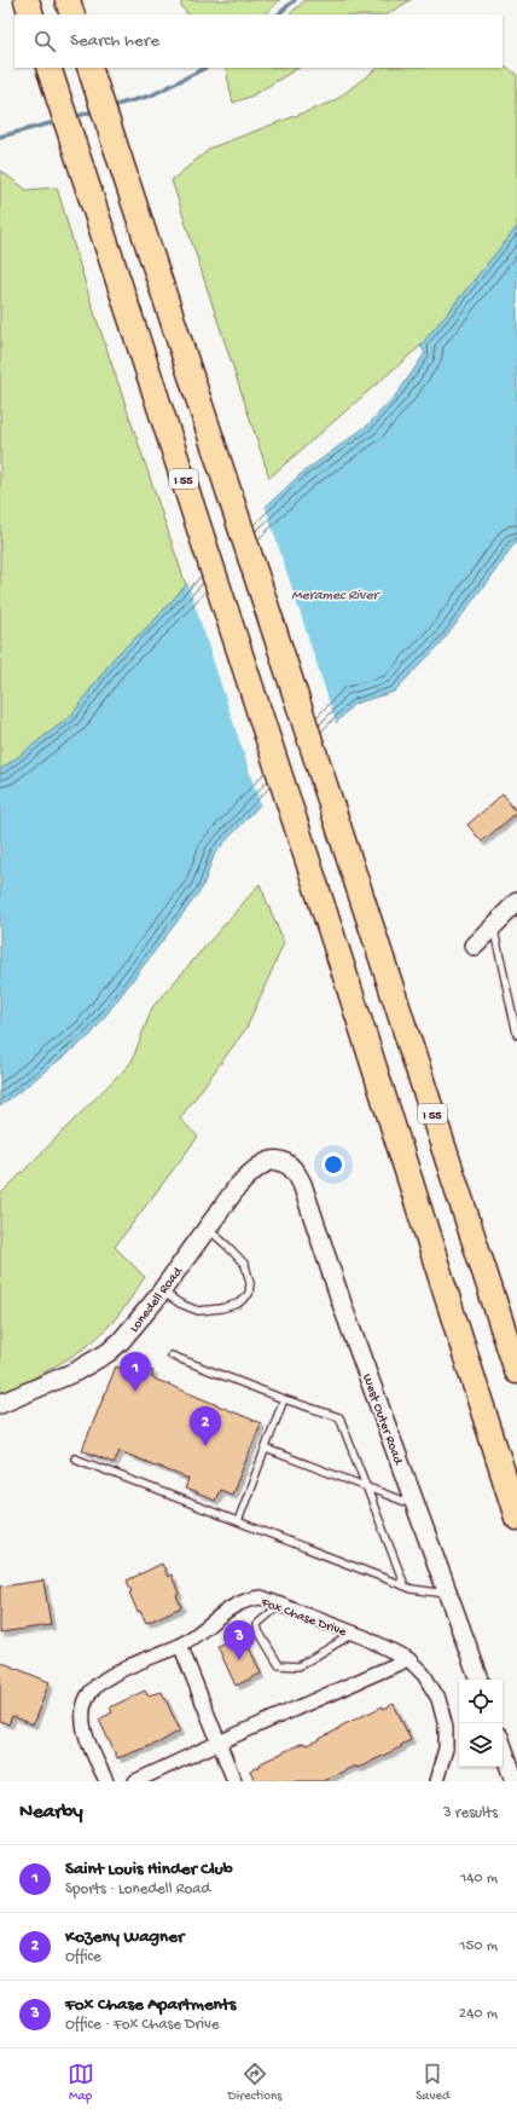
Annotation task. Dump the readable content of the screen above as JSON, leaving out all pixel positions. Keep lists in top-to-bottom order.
{
  "streets": {
    "highway": ["I 55"],
    "street": ["Lonedell Road", "West Outer Road", "Fox Chase Drive"]
  },
  "crossings": [
    ["Lonedell Road", "West Outer Road"]
  ],
  "water": ["Meramec River"],
  "page": {
    "search": "Search here",
    "pins": ["1", "2", "3"],
    "heading": ["Nearby", "3 results"],
    "list": [
      {
        "mark": "1",
        "name": "Saint Louis Hinder Club",
        "note": "Sports · Lonedell Road",
        "value": "140 m"
      },
      {
        "mark": "2",
        "name": "Kozeny Wagner",
        "note": "Office",
        "value": "150 m"
      },
      {
        "mark": "3",
        "name": "Fox Chase Apartments",
        "note": "Office · Fox Chase Drive",
        "value": "240 m"
      }
    ],
    "nav": ["Map", "Directions", "Saved"]
  }
}
